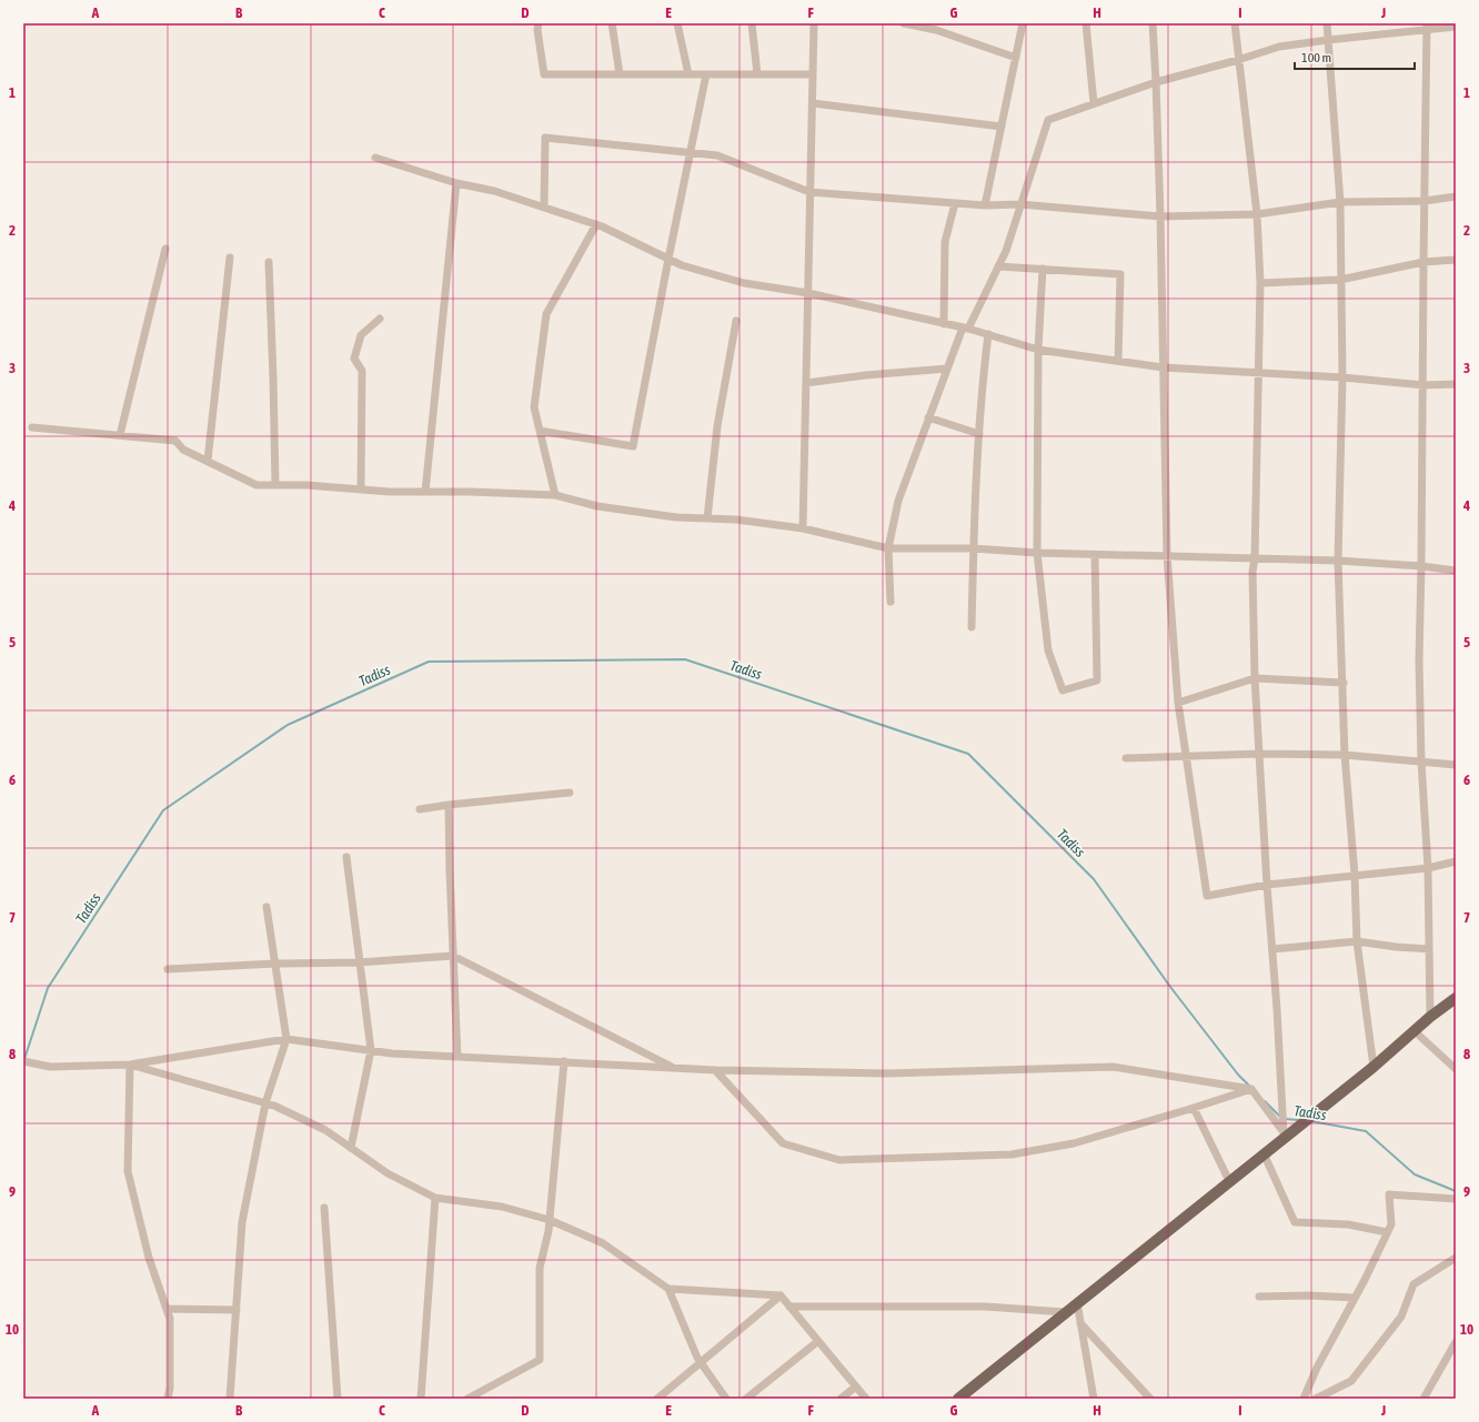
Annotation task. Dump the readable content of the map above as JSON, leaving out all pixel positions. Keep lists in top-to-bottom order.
{
  "water": ["Tadiss"],
  "scale_bar": "100 m",
  "grid": {
    "columns": [
      "A",
      "B",
      "C",
      "D",
      "E",
      "F",
      "G",
      "H",
      "I",
      "J"
    ],
    "rows": [
      "1",
      "2",
      "3",
      "4",
      "5",
      "6",
      "7",
      "8",
      "9",
      "10"
    ]
  }
}
